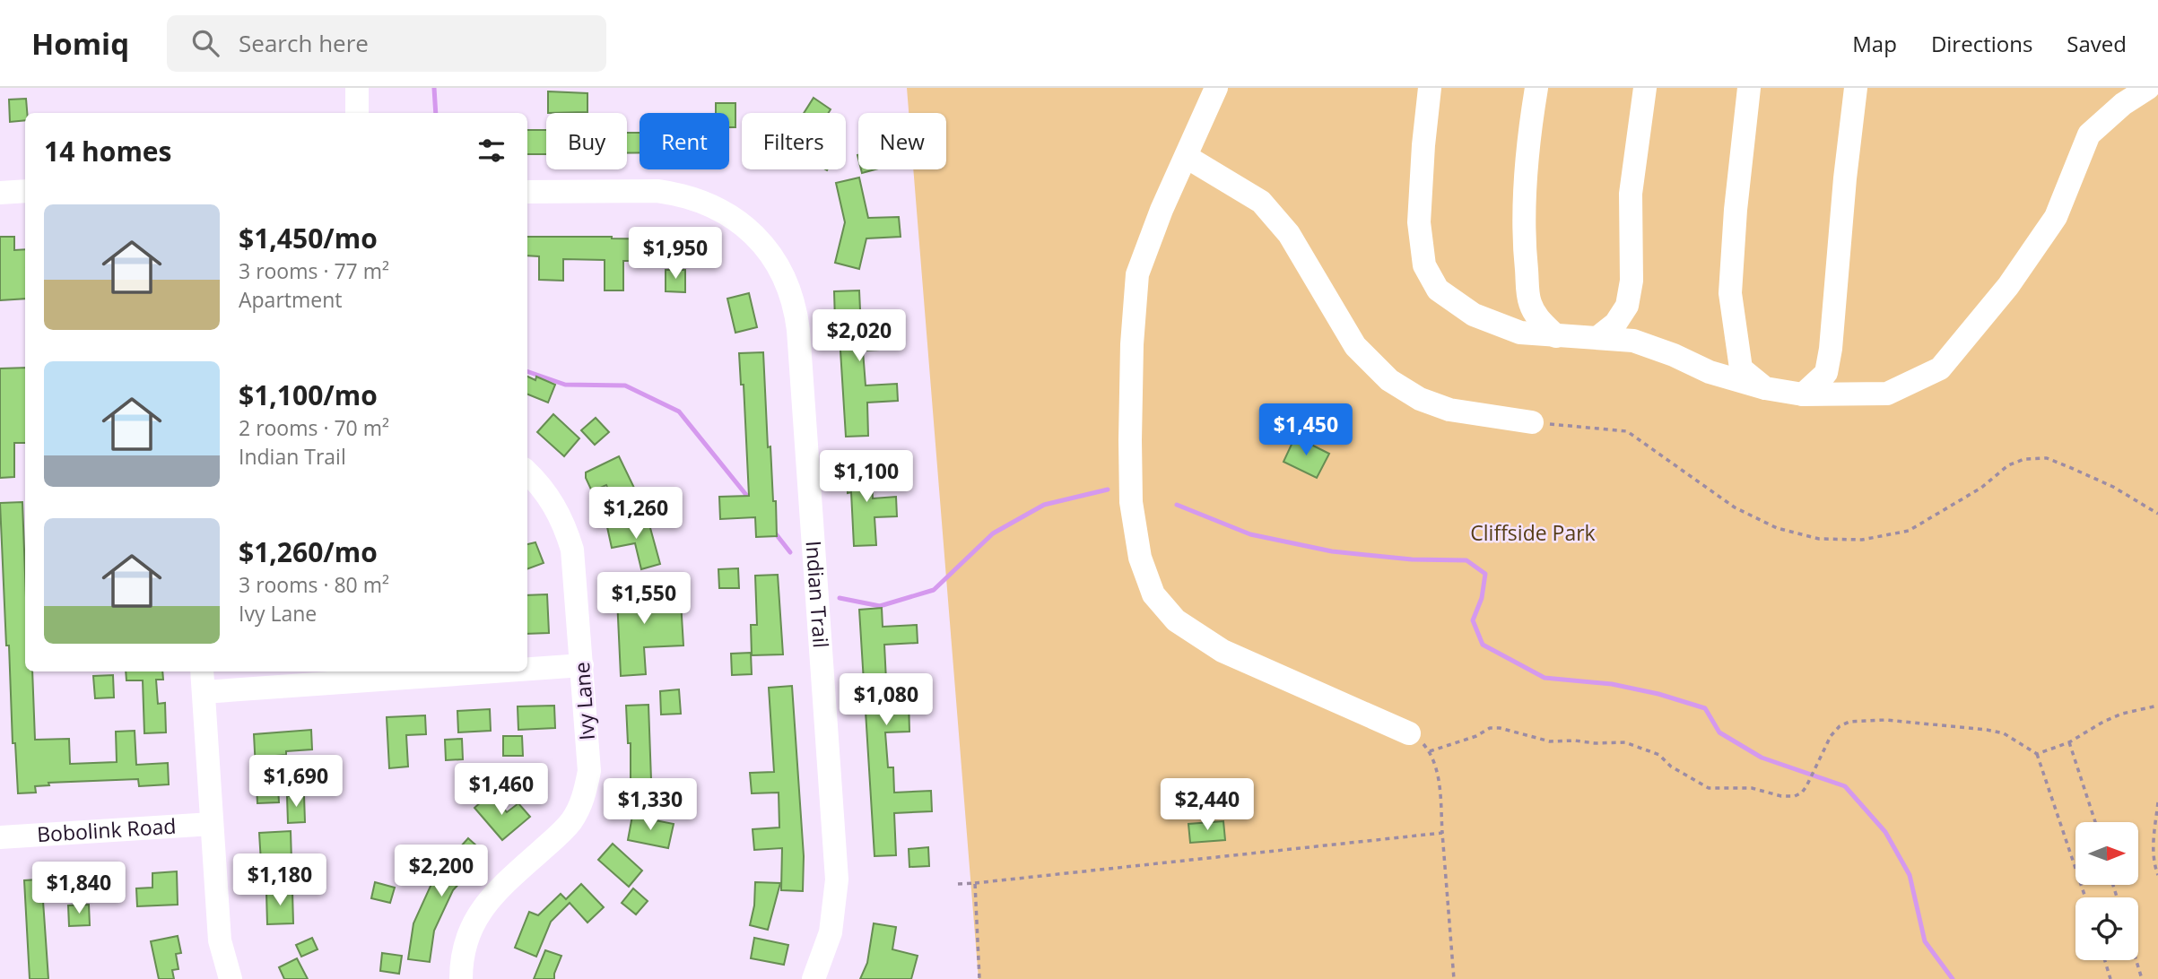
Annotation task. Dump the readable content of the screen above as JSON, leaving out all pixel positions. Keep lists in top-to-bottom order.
{
  "streets": {
    "street": ["Indian Trail", "Ivy Lane", "Bobolink Road"]
  },
  "parks": ["Cliffside Park"],
  "north": "right",
  "page": {
    "header": "Homiq",
    "search": "Search here",
    "nav": ["Map", "Directions", "Saved"],
    "chip": [
      "Buy",
      "Rent",
      "Filters",
      "New"
    ],
    "heading": "14 homes",
    "list": [
      {
        "name": "$1,450/mo",
        "note": "3 rooms · 77 m² · Apartment"
      },
      {
        "name": "$1,100/mo",
        "note": "2 rooms · 70 m² · Indian Trail"
      },
      {
        "name": "$1,260/mo",
        "note": "3 rooms · 80 m² · Ivy Lane"
      }
    ],
    "price": [
      "$1,950",
      "$2,020",
      "$1,450",
      "$1,100",
      "$1,260",
      "$1,550",
      "$1,080",
      "$1,690",
      "$1,460",
      "$1,330",
      "$2,440",
      "$2,200",
      "$1,180",
      "$1,840"
    ]
  }
}
